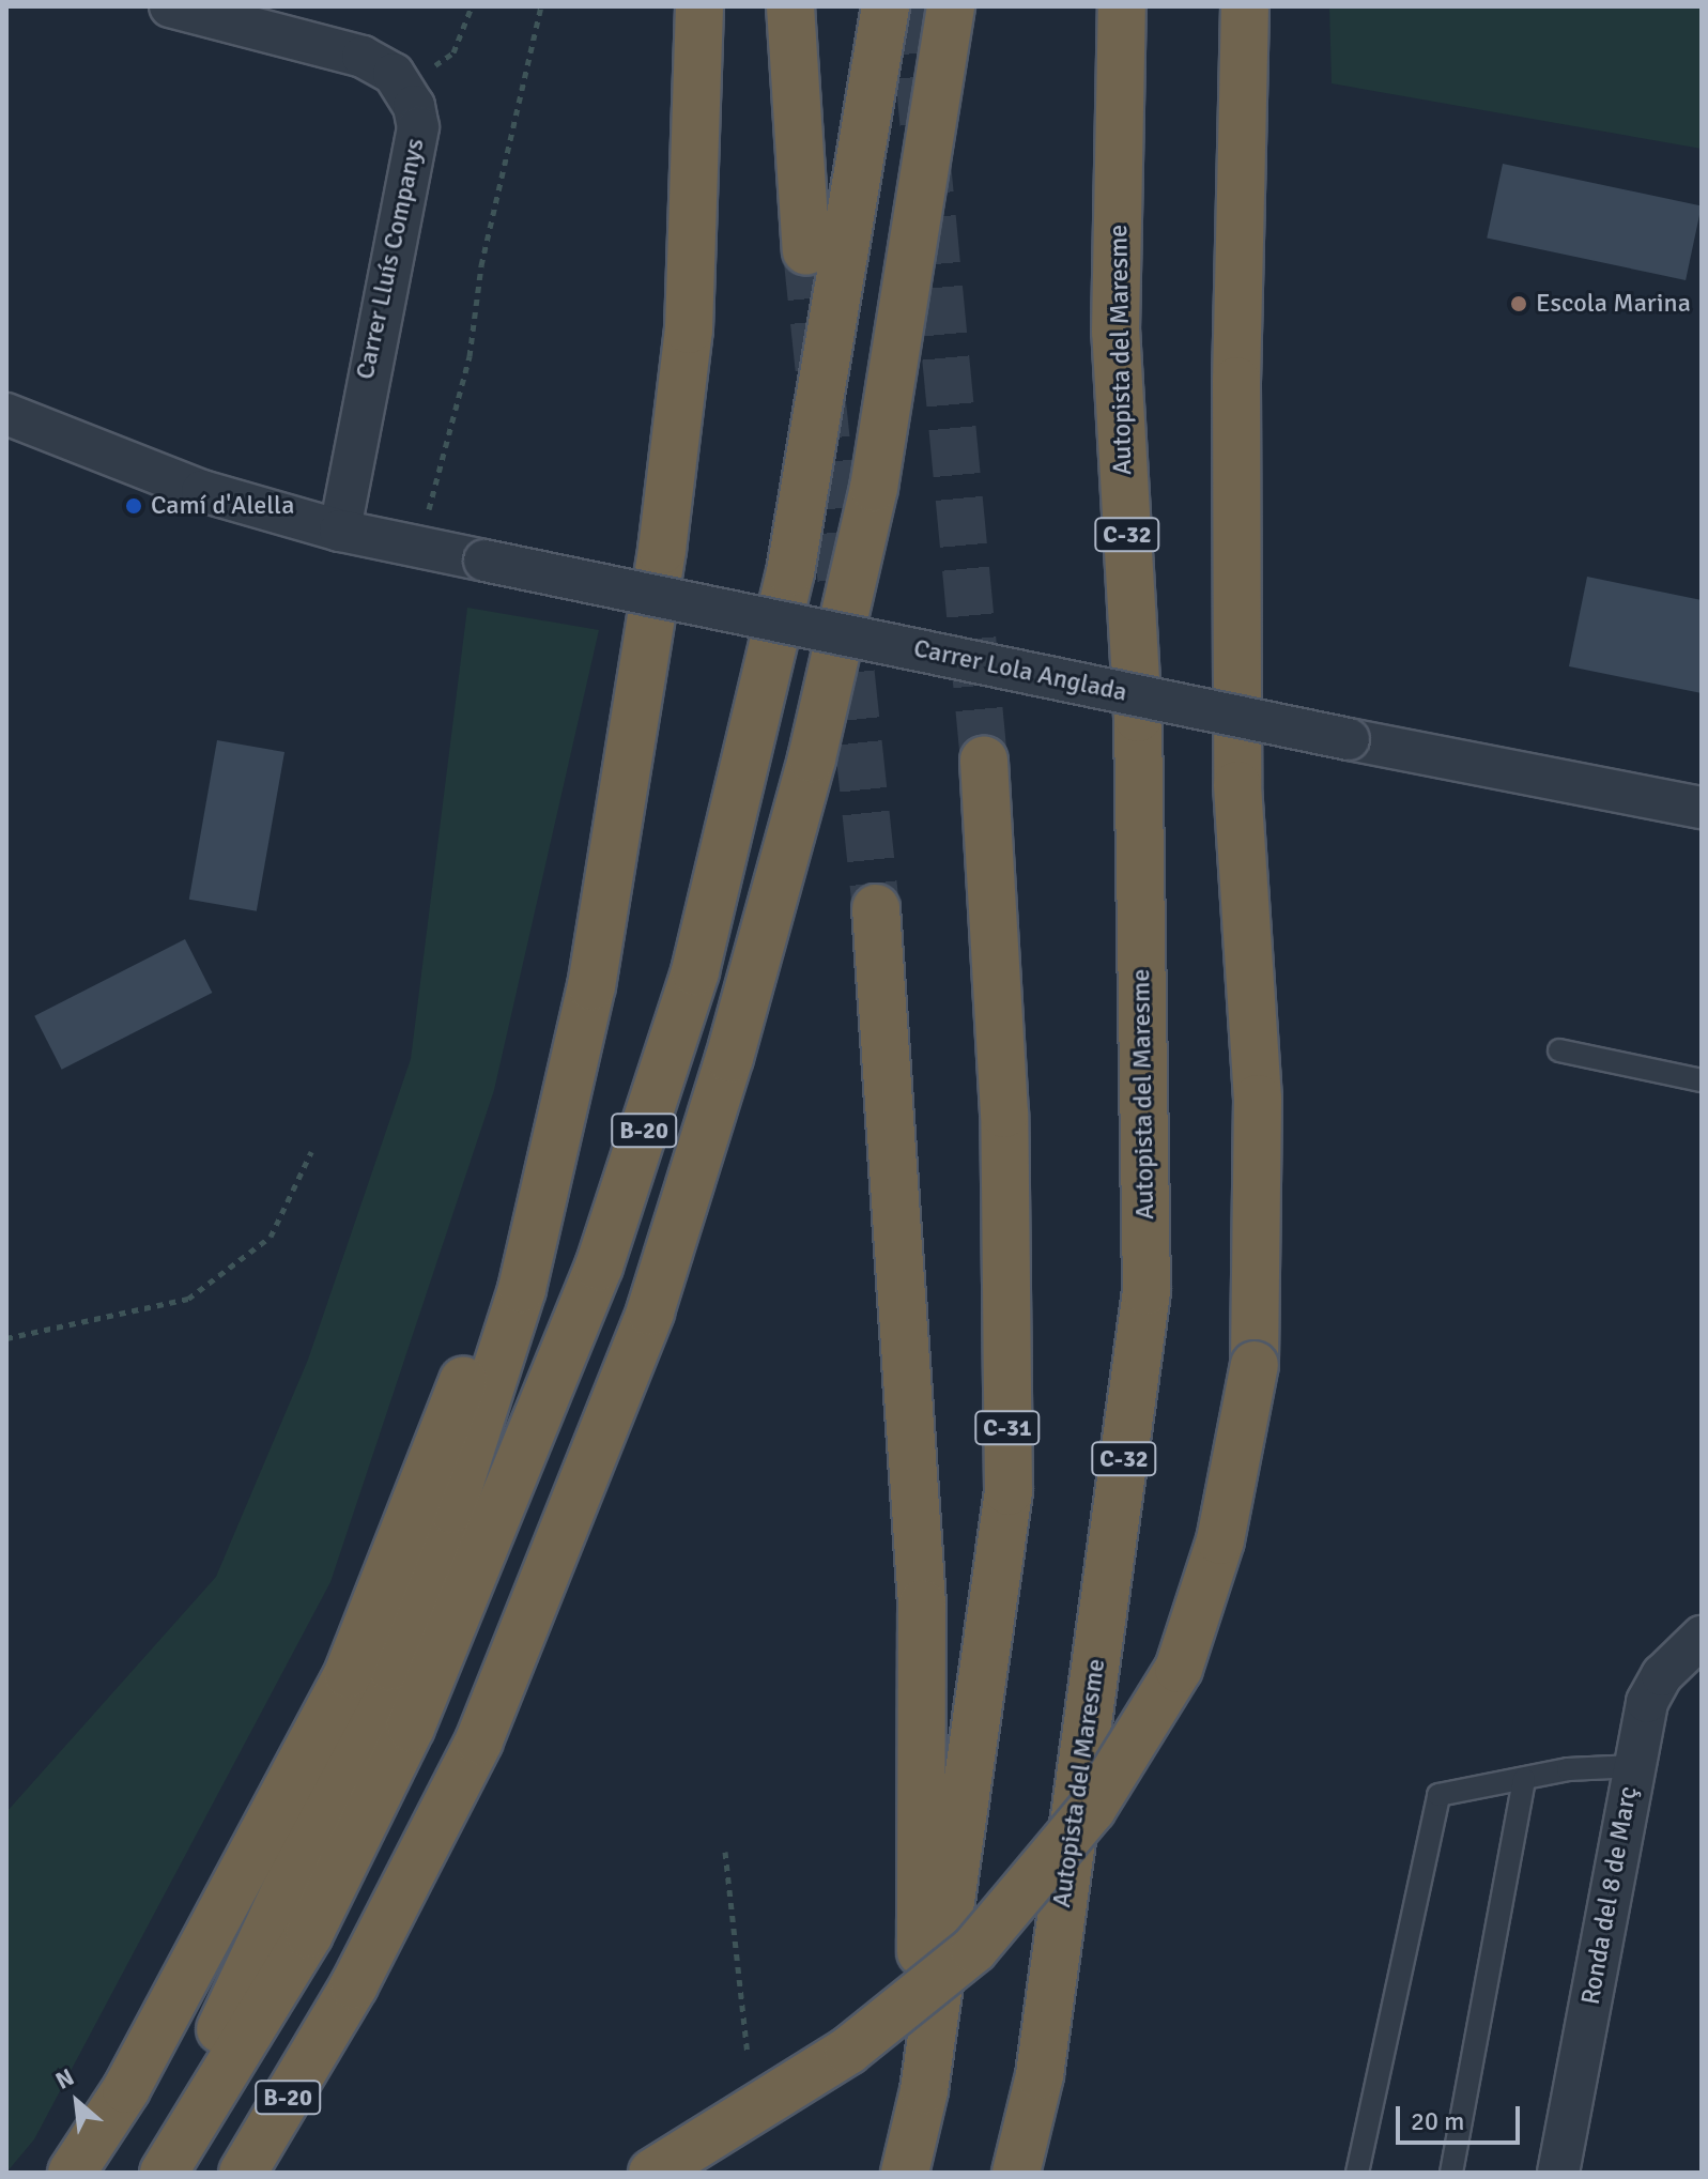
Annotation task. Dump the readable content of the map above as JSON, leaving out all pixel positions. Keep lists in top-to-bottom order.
{
  "streets": {
    "highway": [
      "Autopista del Maresme",
      "C-32",
      "B-20",
      "C-31"
    ],
    "street": ["Carrer Lluís Companys", "Carrer Lola Anglada", "Ronda del 8 de Març"]
  },
  "crossings": [
    ["Carrer Lluís Companys", "Carrer Lola Anglada"]
  ],
  "places": ["Escola Marina", "Camí d'Alella"],
  "scale_bar": "20 m",
  "north": "top left"
}
